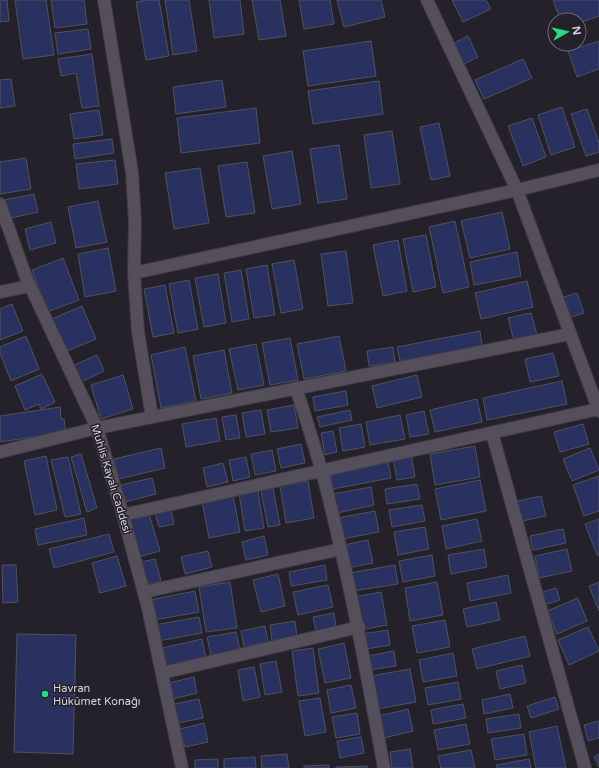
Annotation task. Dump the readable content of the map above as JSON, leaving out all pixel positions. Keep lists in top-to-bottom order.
{
  "streets": {
    "street": ["Muhlis Kayalı Caddesi"]
  },
  "places": ["Havran Hükümet Konağı"],
  "north": "right"
}
